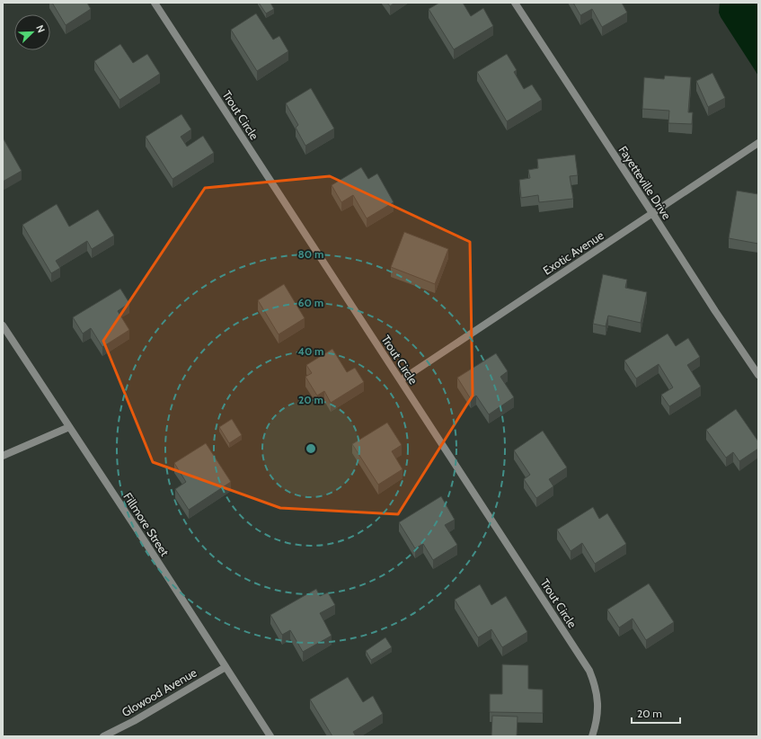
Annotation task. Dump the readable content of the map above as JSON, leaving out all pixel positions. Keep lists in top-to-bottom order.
{
  "streets": {
    "street": [
      "Trout Circle",
      "Fayetteville Drive",
      "Exotic Avenue",
      "Fillmore Street",
      "Glowood Avenue"
    ]
  },
  "crossings": [
    ["Trout Circle", "Exotic Avenue"],
    ["Fayetteville Drive", "Exotic Avenue"],
    ["Fillmore Street", "Glowood Avenue"]
  ],
  "scale_bar": "20 m",
  "north": "top right",
  "rings": [
    "80 m",
    "60 m",
    "40 m",
    "20 m"
  ]
}
